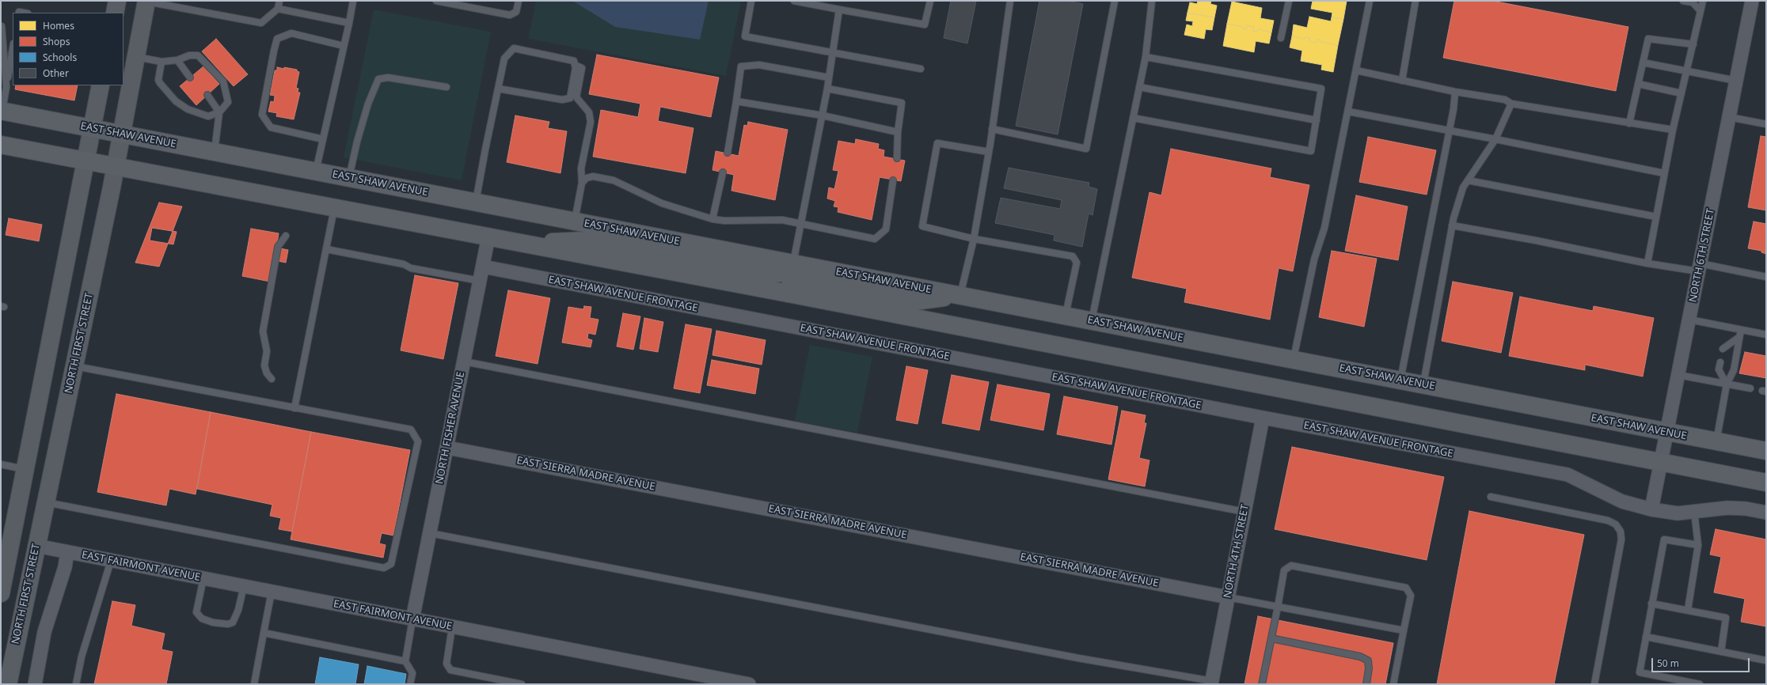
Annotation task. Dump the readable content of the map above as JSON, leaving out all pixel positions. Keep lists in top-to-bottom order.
{
  "streets": {
    "main road": ["EAST SHAW AVENUE", "NORTH FIRST STREET"],
    "street": [
      "NORTH 6TH STREET",
      "EAST SHAW AVENUE FRONTAGE",
      "NORTH FISHER AVENUE",
      "EAST SIERRA MADRE AVENUE",
      "NORTH 4TH STREET",
      "EAST FAIRMONT AVENUE"
    ]
  },
  "crossings": [
    ["EAST SHAW AVENUE", "NORTH 6TH STREET"],
    ["EAST SHAW AVENUE", "NORTH FIRST STREET"],
    ["NORTH 6TH STREET", "EAST SHAW AVENUE FRONTAGE"],
    ["EAST SHAW AVENUE FRONTAGE", "NORTH FISHER AVENUE"],
    ["EAST SHAW AVENUE FRONTAGE", "NORTH 4TH STREET"],
    ["NORTH FIRST STREET", "EAST FAIRMONT AVENUE"],
    ["NORTH FISHER AVENUE", "EAST SIERRA MADRE AVENUE"],
    ["NORTH FISHER AVENUE", "EAST FAIRMONT AVENUE"],
    ["EAST SIERRA MADRE AVENUE", "NORTH 4TH STREET"]
  ],
  "legend": [
    "Homes",
    "Shops",
    "Schools",
    "Other"
  ],
  "scale_bar": "50 m"
}
